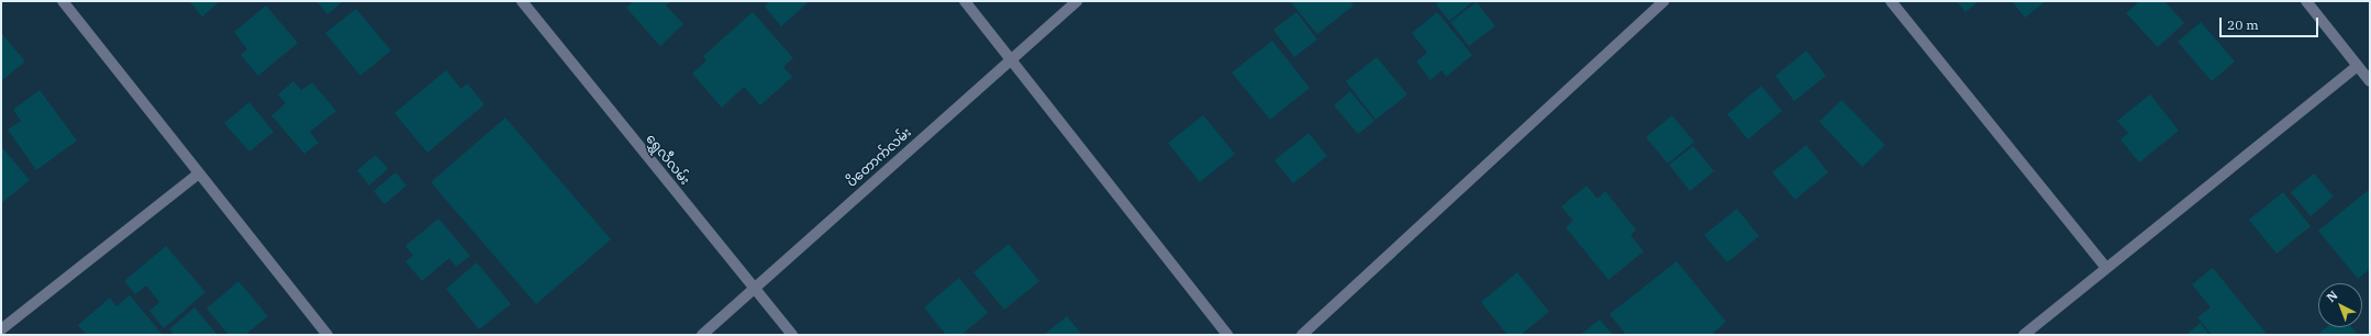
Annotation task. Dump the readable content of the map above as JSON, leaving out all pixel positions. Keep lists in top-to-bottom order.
{
  "streets": {
    "street": ["ပိတောက်လမ်း", "ရွှေလီလမ်း"]
  },
  "crossings": [
    ["ပိတောက်လမ်း", "ရွှေလီလမ်း"]
  ],
  "scale_bar": "20 m",
  "north": "top left"
}
